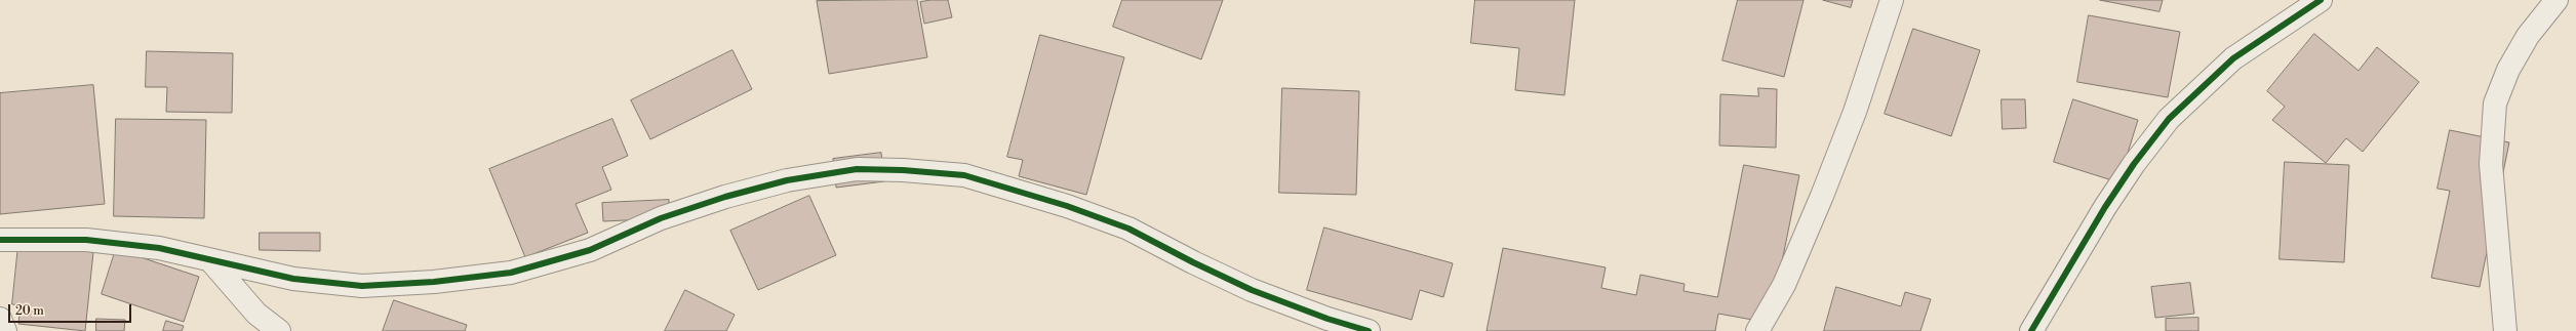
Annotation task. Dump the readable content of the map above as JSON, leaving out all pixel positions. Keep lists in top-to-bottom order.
{
  "scale_bar": "20 m"
}
